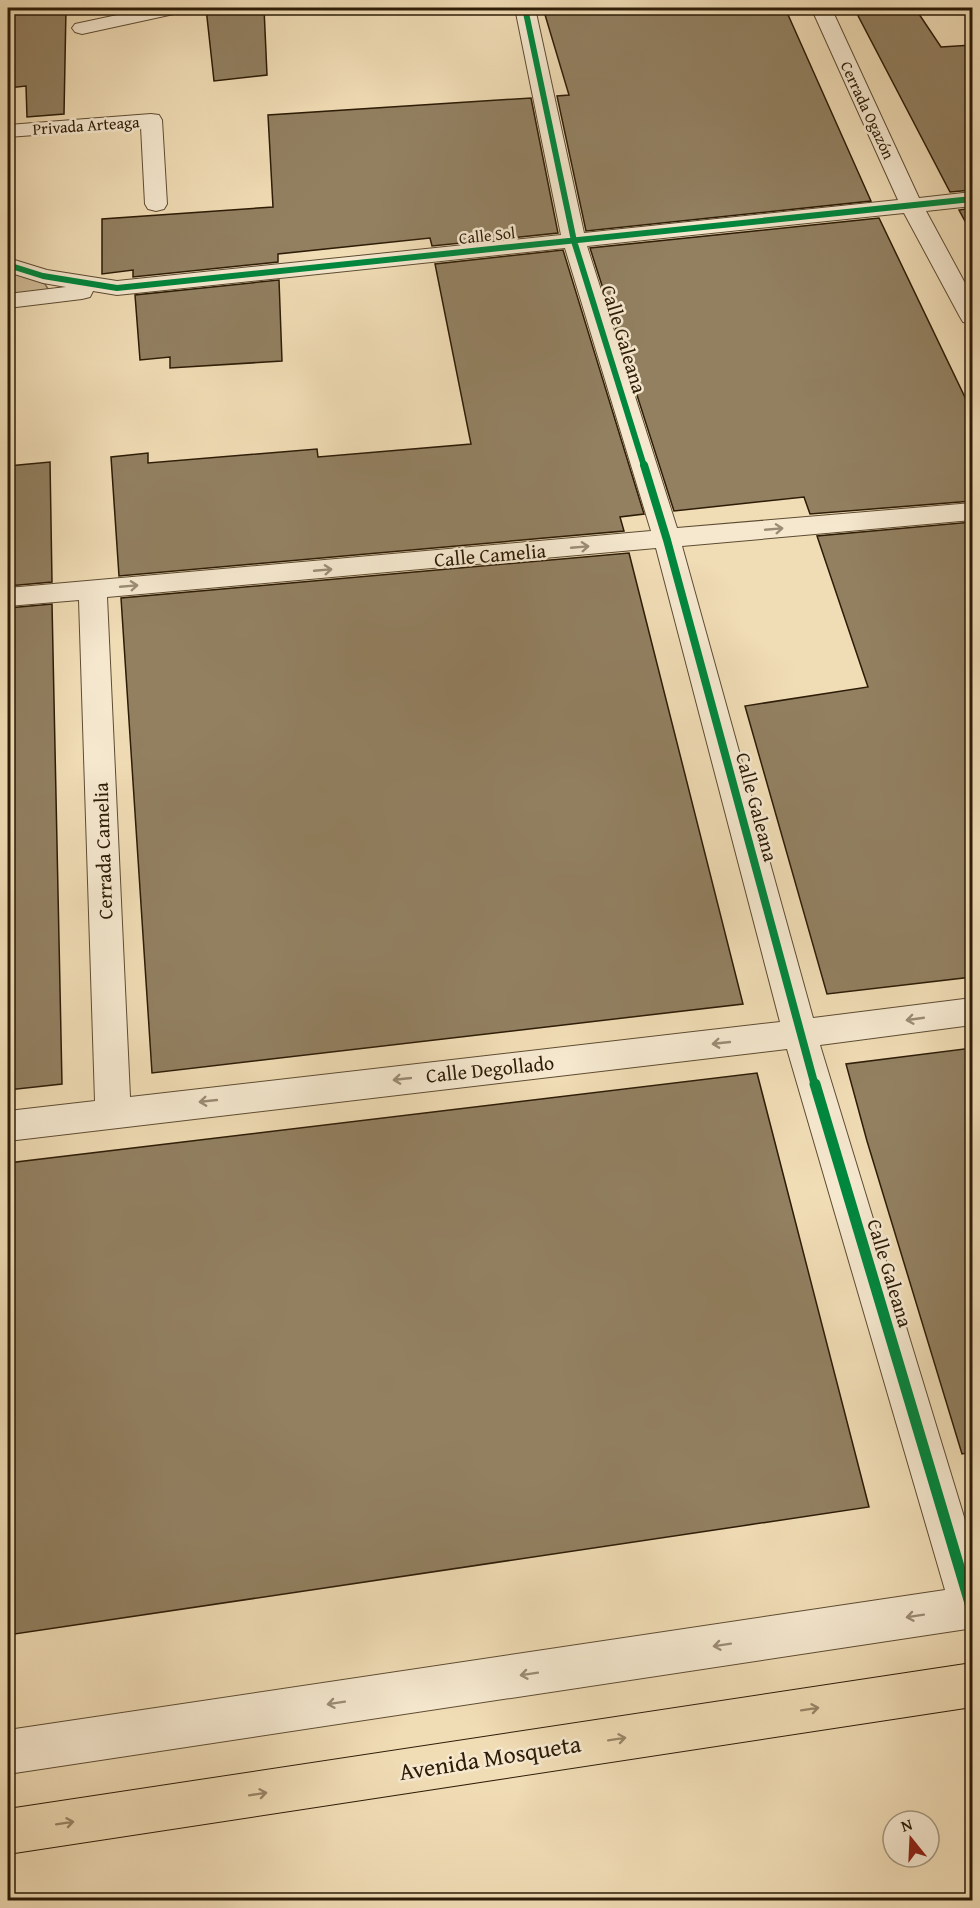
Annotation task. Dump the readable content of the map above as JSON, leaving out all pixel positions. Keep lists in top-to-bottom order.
{
  "streets": {
    "main road": ["Avenida Mosqueta"],
    "street": [
      "Cerrada Ogazón",
      "Privada Arteaga",
      "Calle Sol",
      "Calle Galeana",
      "Calle Camelia",
      "Cerrada Camelia",
      "Calle Degollado"
    ]
  },
  "crossings": [
    ["Cerrada Ogazón", "Calle Sol"],
    ["Calle Sol", "Calle Galeana"],
    ["Calle Galeana", "Calle Camelia"],
    ["Calle Galeana", "Calle Degollado"],
    ["Calle Camelia", "Cerrada Camelia"],
    ["Cerrada Camelia", "Calle Degollado"]
  ],
  "one_way": ["Calle Camelia", "Calle Degollado", "Avenida Mosqueta"],
  "north": "top"
}
